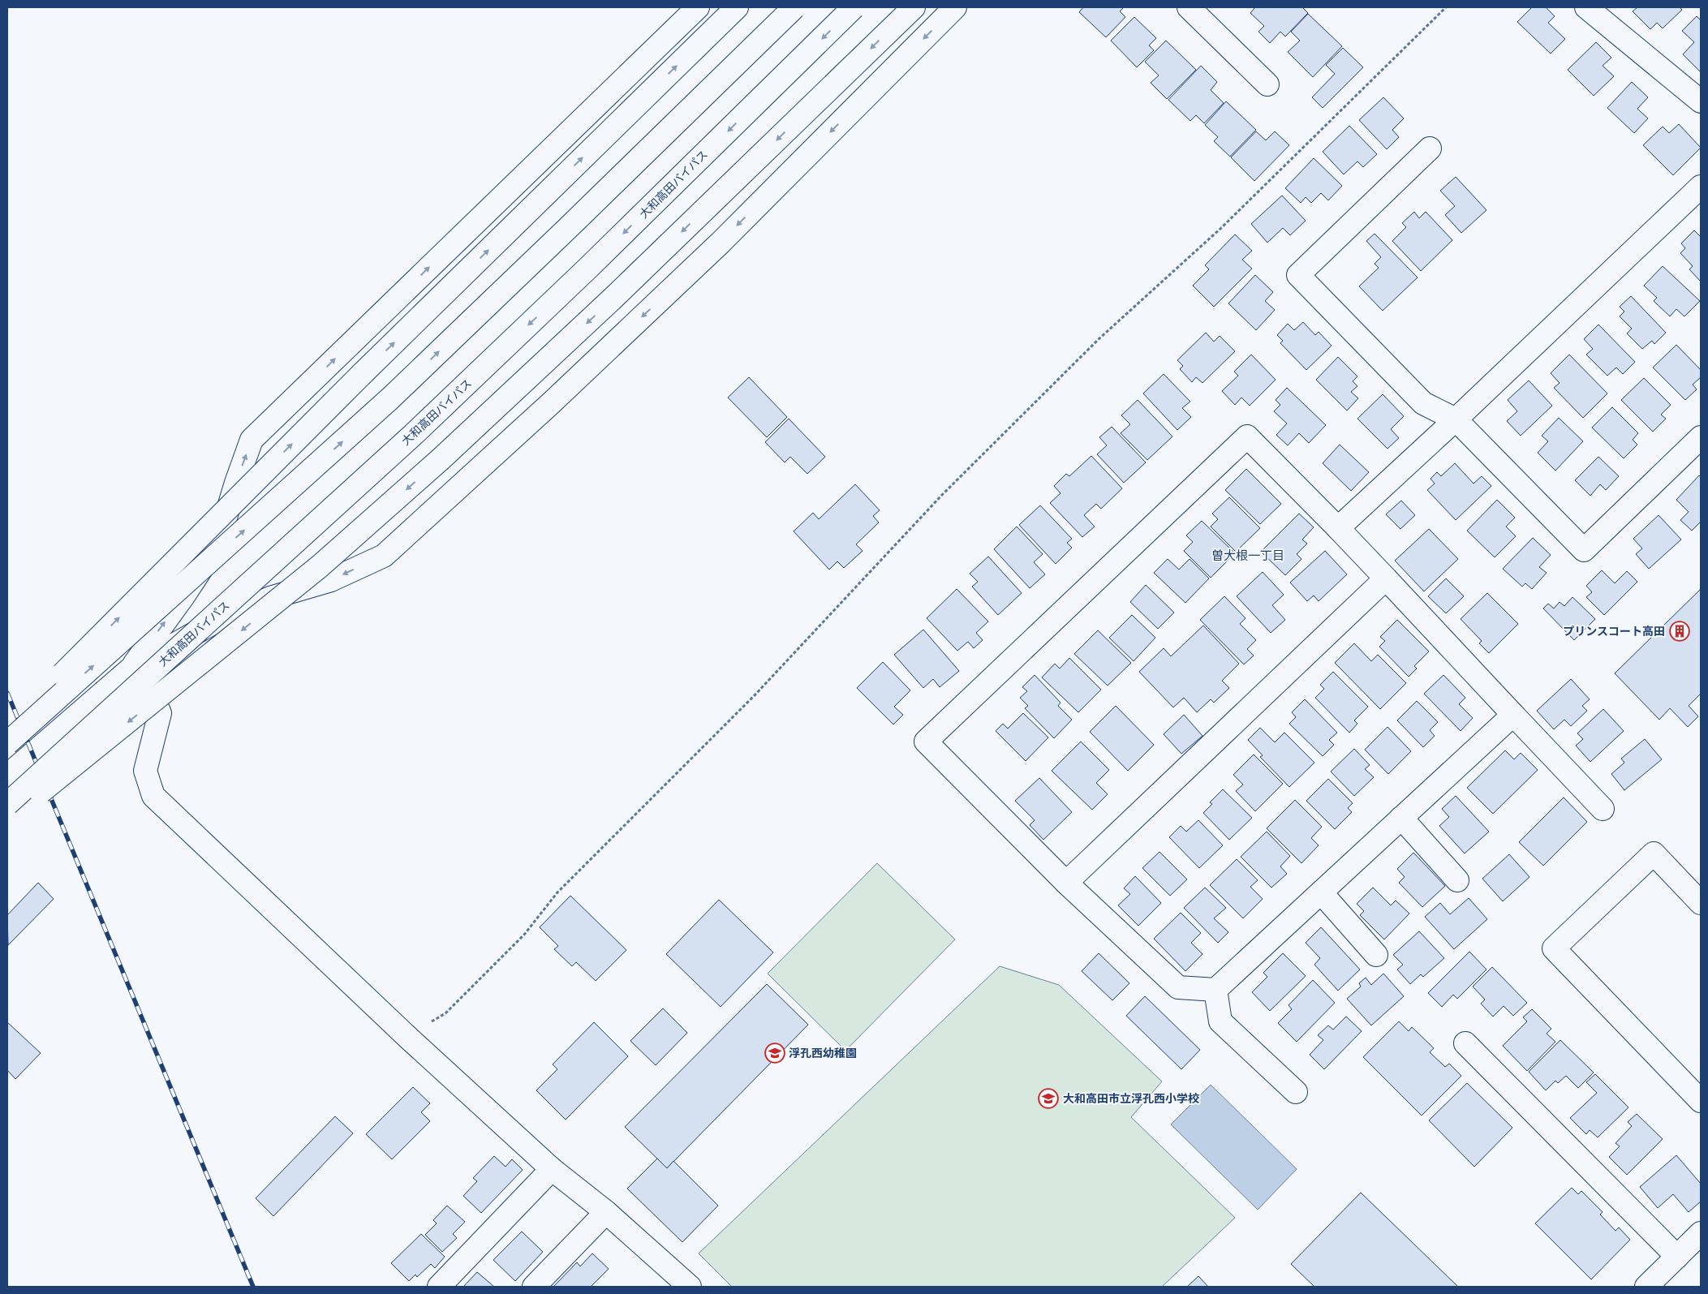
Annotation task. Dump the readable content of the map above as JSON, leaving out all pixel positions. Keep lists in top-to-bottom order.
{
  "streets": {
    "main road": ["大和高田バイパス"]
  },
  "districts": ["曽大根一丁目"],
  "places": {
    "building": ["プリンスコート高田"],
    "school or university": ["浮孔西幼稚園", "大和高田市立浮孔西小学校"]
  }
}
